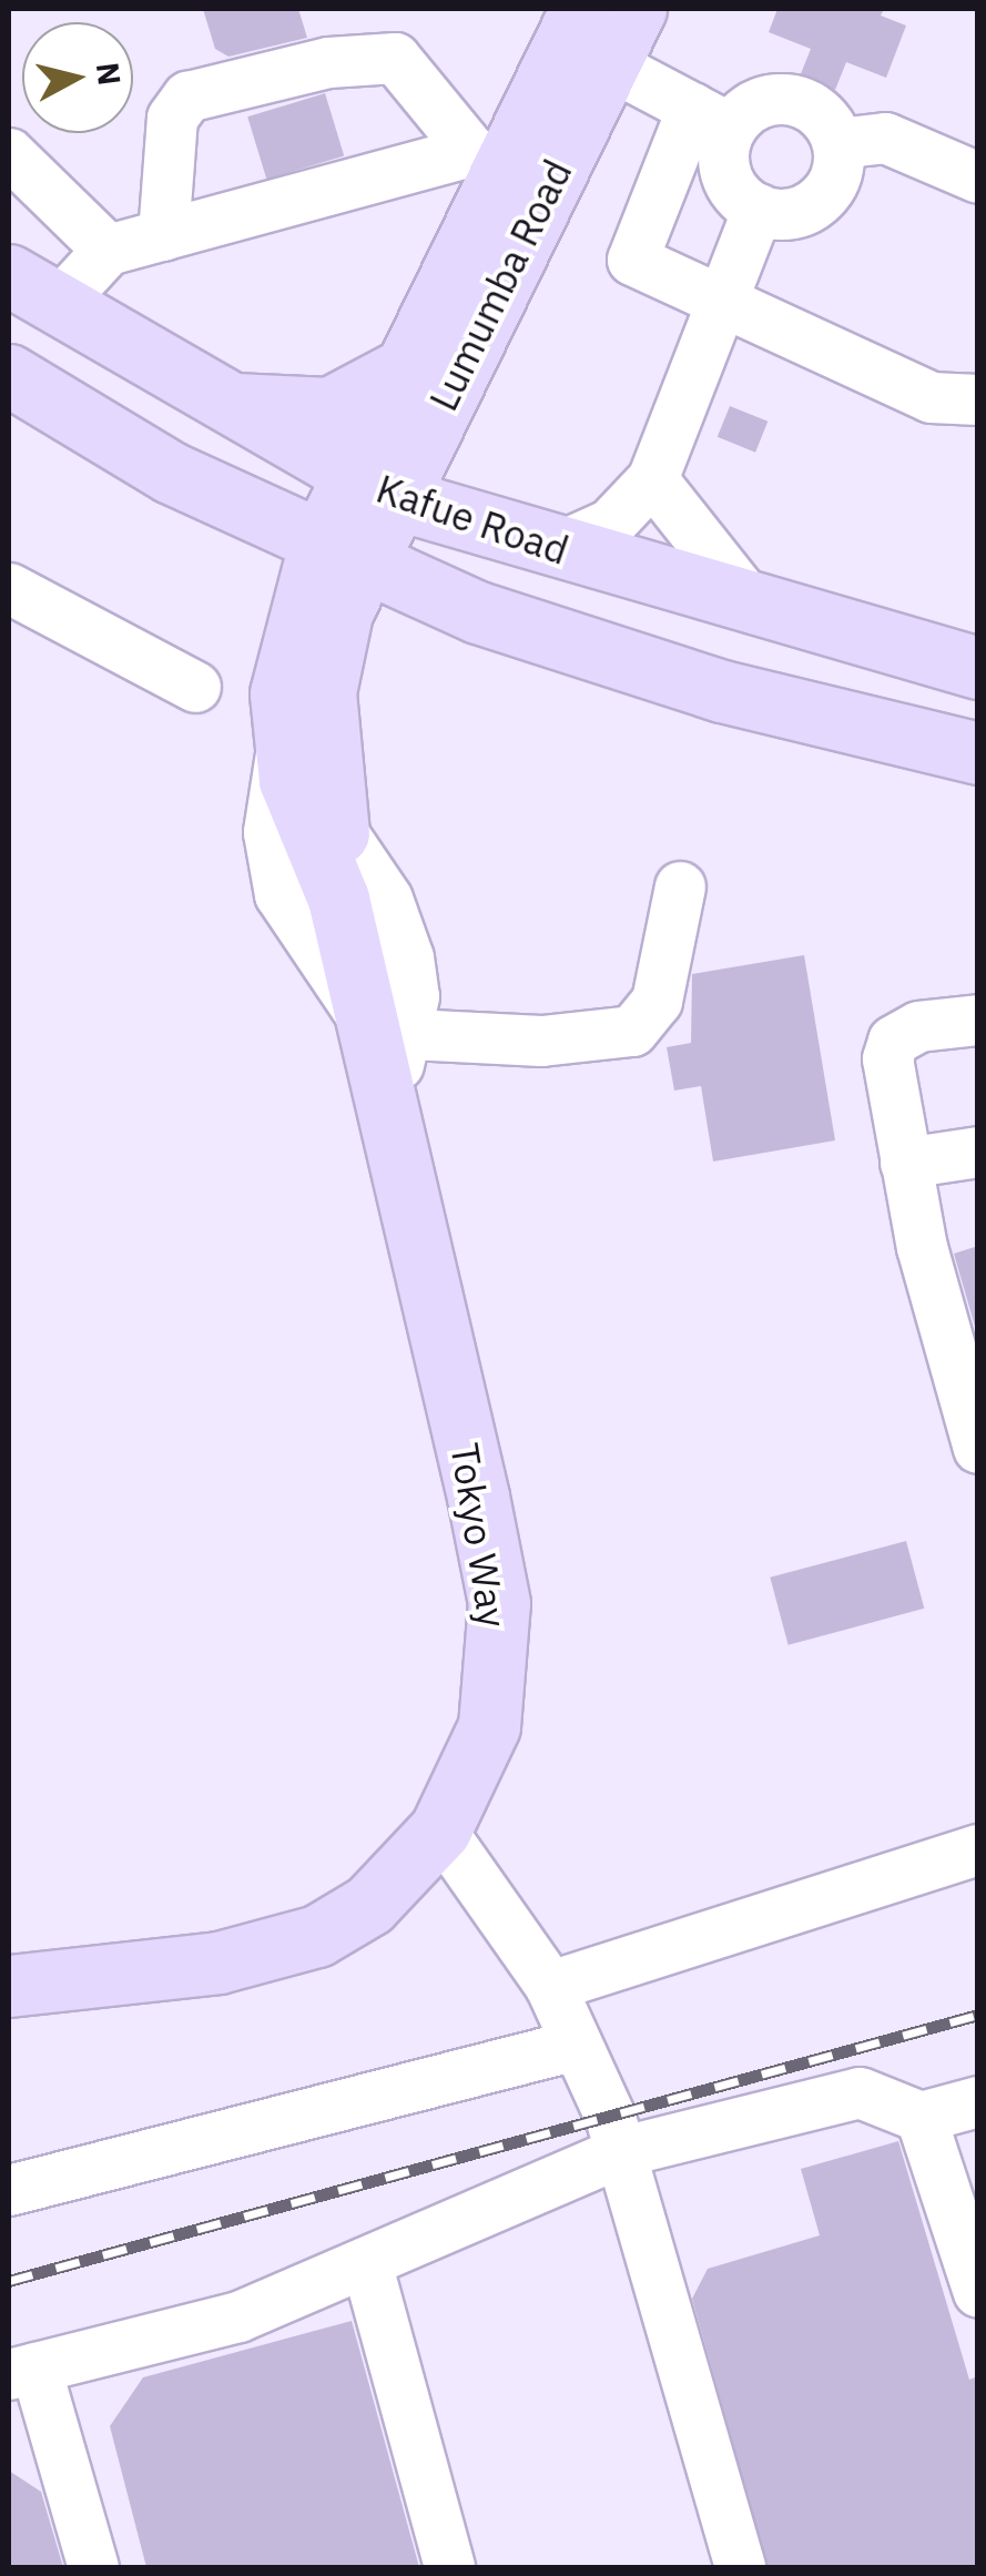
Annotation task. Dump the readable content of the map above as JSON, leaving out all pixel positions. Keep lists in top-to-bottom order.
{
  "streets": {
    "main road": ["Lumumba Road", "Kafue Road", "Tokyo Way"]
  },
  "crossings": [
    ["Lumumba Road", "Kafue Road"],
    ["Lumumba Road", "Tokyo Way"],
    ["Kafue Road", "Tokyo Way"]
  ],
  "north": "right"
}
